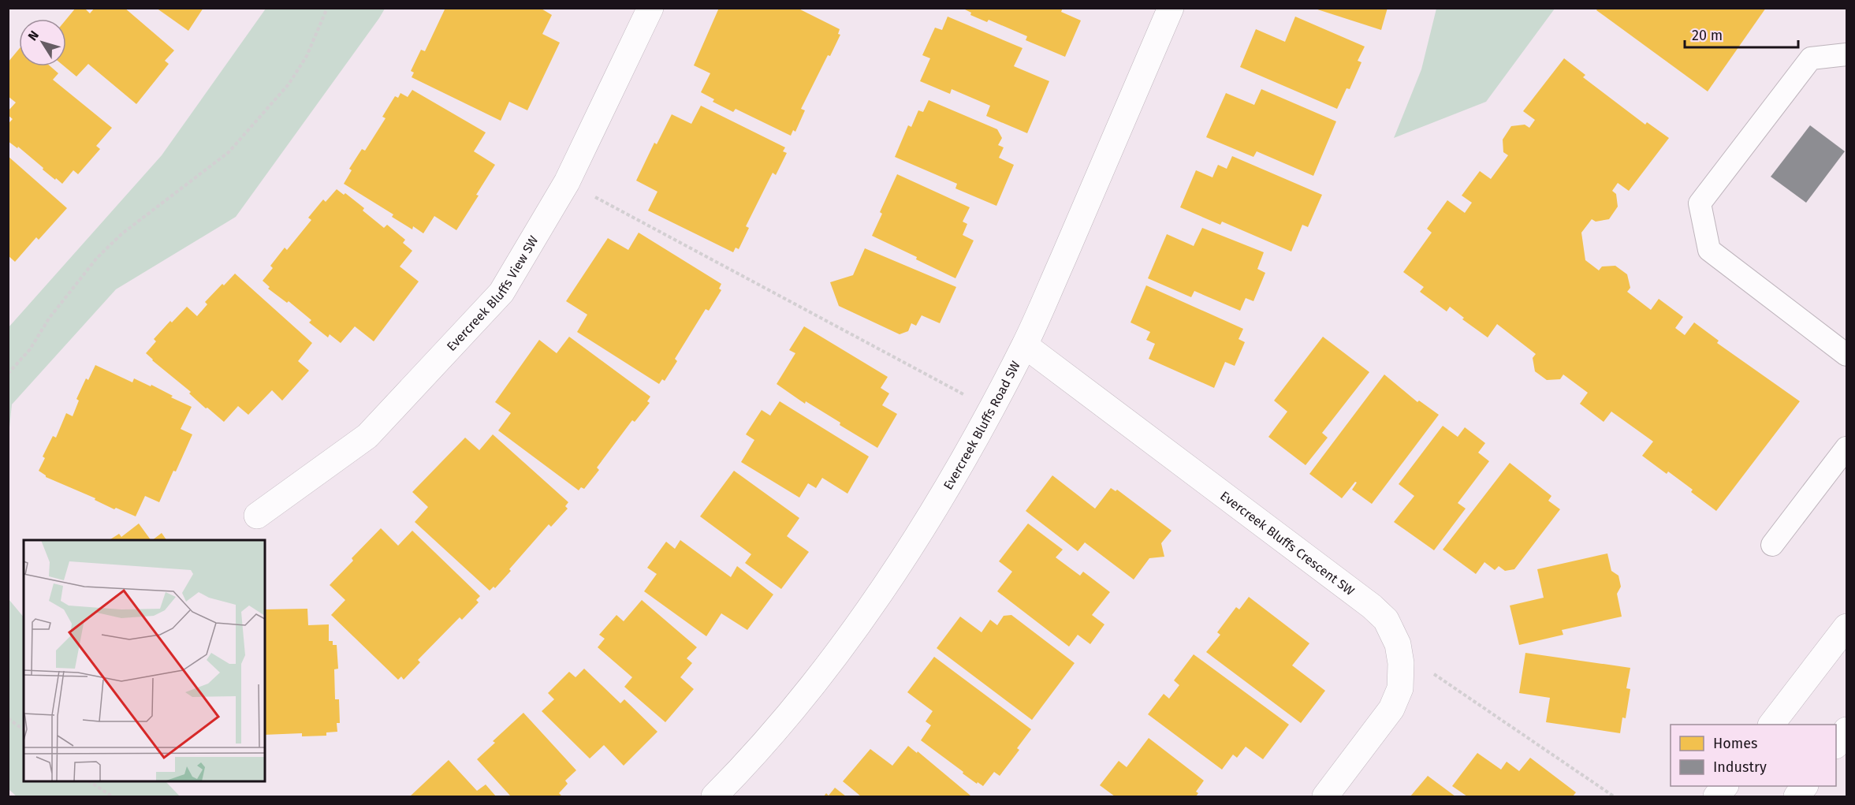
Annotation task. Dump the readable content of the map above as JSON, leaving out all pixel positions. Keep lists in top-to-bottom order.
{
  "streets": {
    "street": ["Evercreek Bluffs View SW", "Evercreek Bluffs Road SW", "Evercreek Bluffs Crescent SW"]
  },
  "crossings": [
    ["Evercreek Bluffs Road SW", "Evercreek Bluffs Crescent SW"]
  ],
  "legend": ["Homes", "Industry"],
  "scale_bar": "20 m",
  "north": "top left"
}
